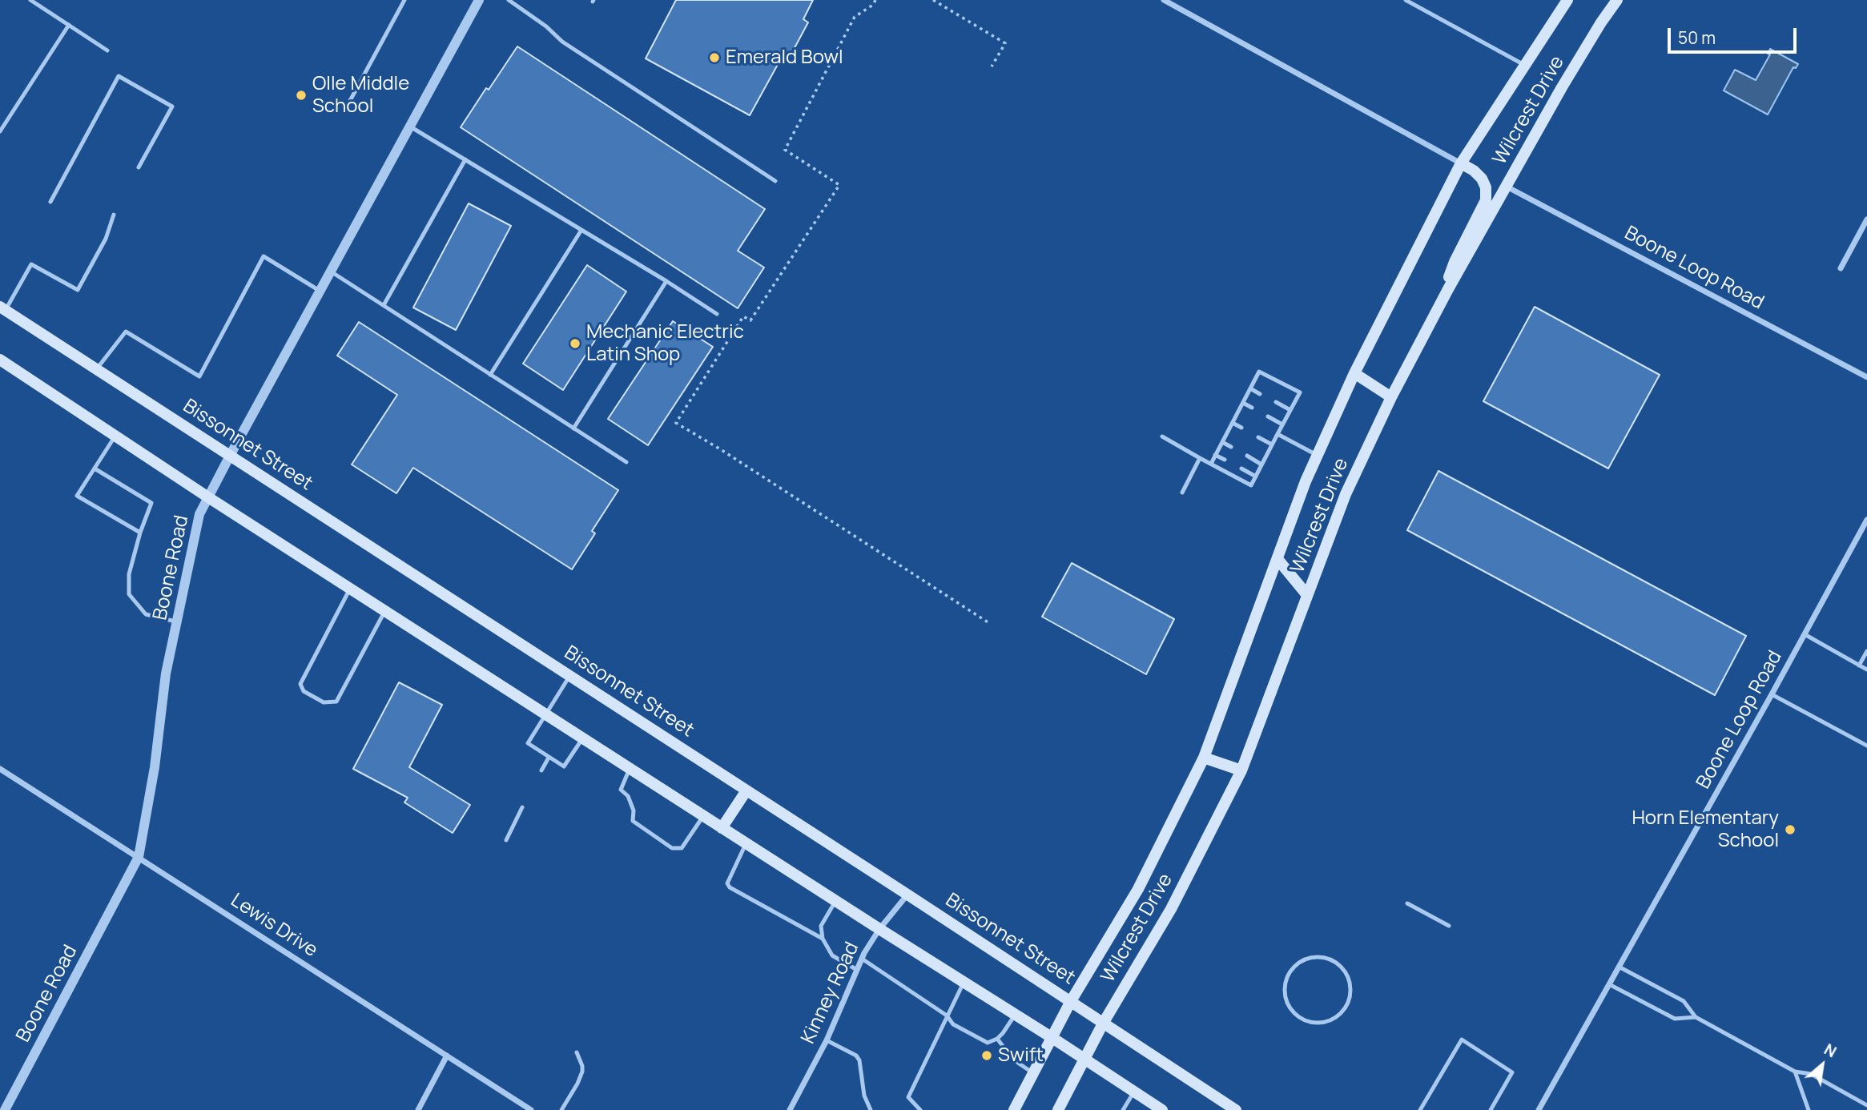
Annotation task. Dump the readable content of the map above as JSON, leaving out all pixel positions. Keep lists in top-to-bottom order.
{
  "streets": {
    "main road": ["Wilcrest Drive", "Bissonnet Street"],
    "street": [
      "Boone Loop Road",
      "Boone Road",
      "Lewis Drive",
      "Kinney Road"
    ]
  },
  "crossings": [
    ["Wilcrest Drive", "Boone Loop Road"],
    ["Wilcrest Drive", "Bissonnet Street"],
    ["Bissonnet Street", "Boone Road"],
    ["Bissonnet Street", "Kinney Road"],
    ["Boone Road", "Lewis Drive"]
  ],
  "places": [
    "Emerald Bowl",
    "Olle Middle School",
    "Mechanic Electric Latin Shop",
    "Horn Elementary School",
    "Swift"
  ],
  "scale_bar": "50 m",
  "north": "top right"
}
